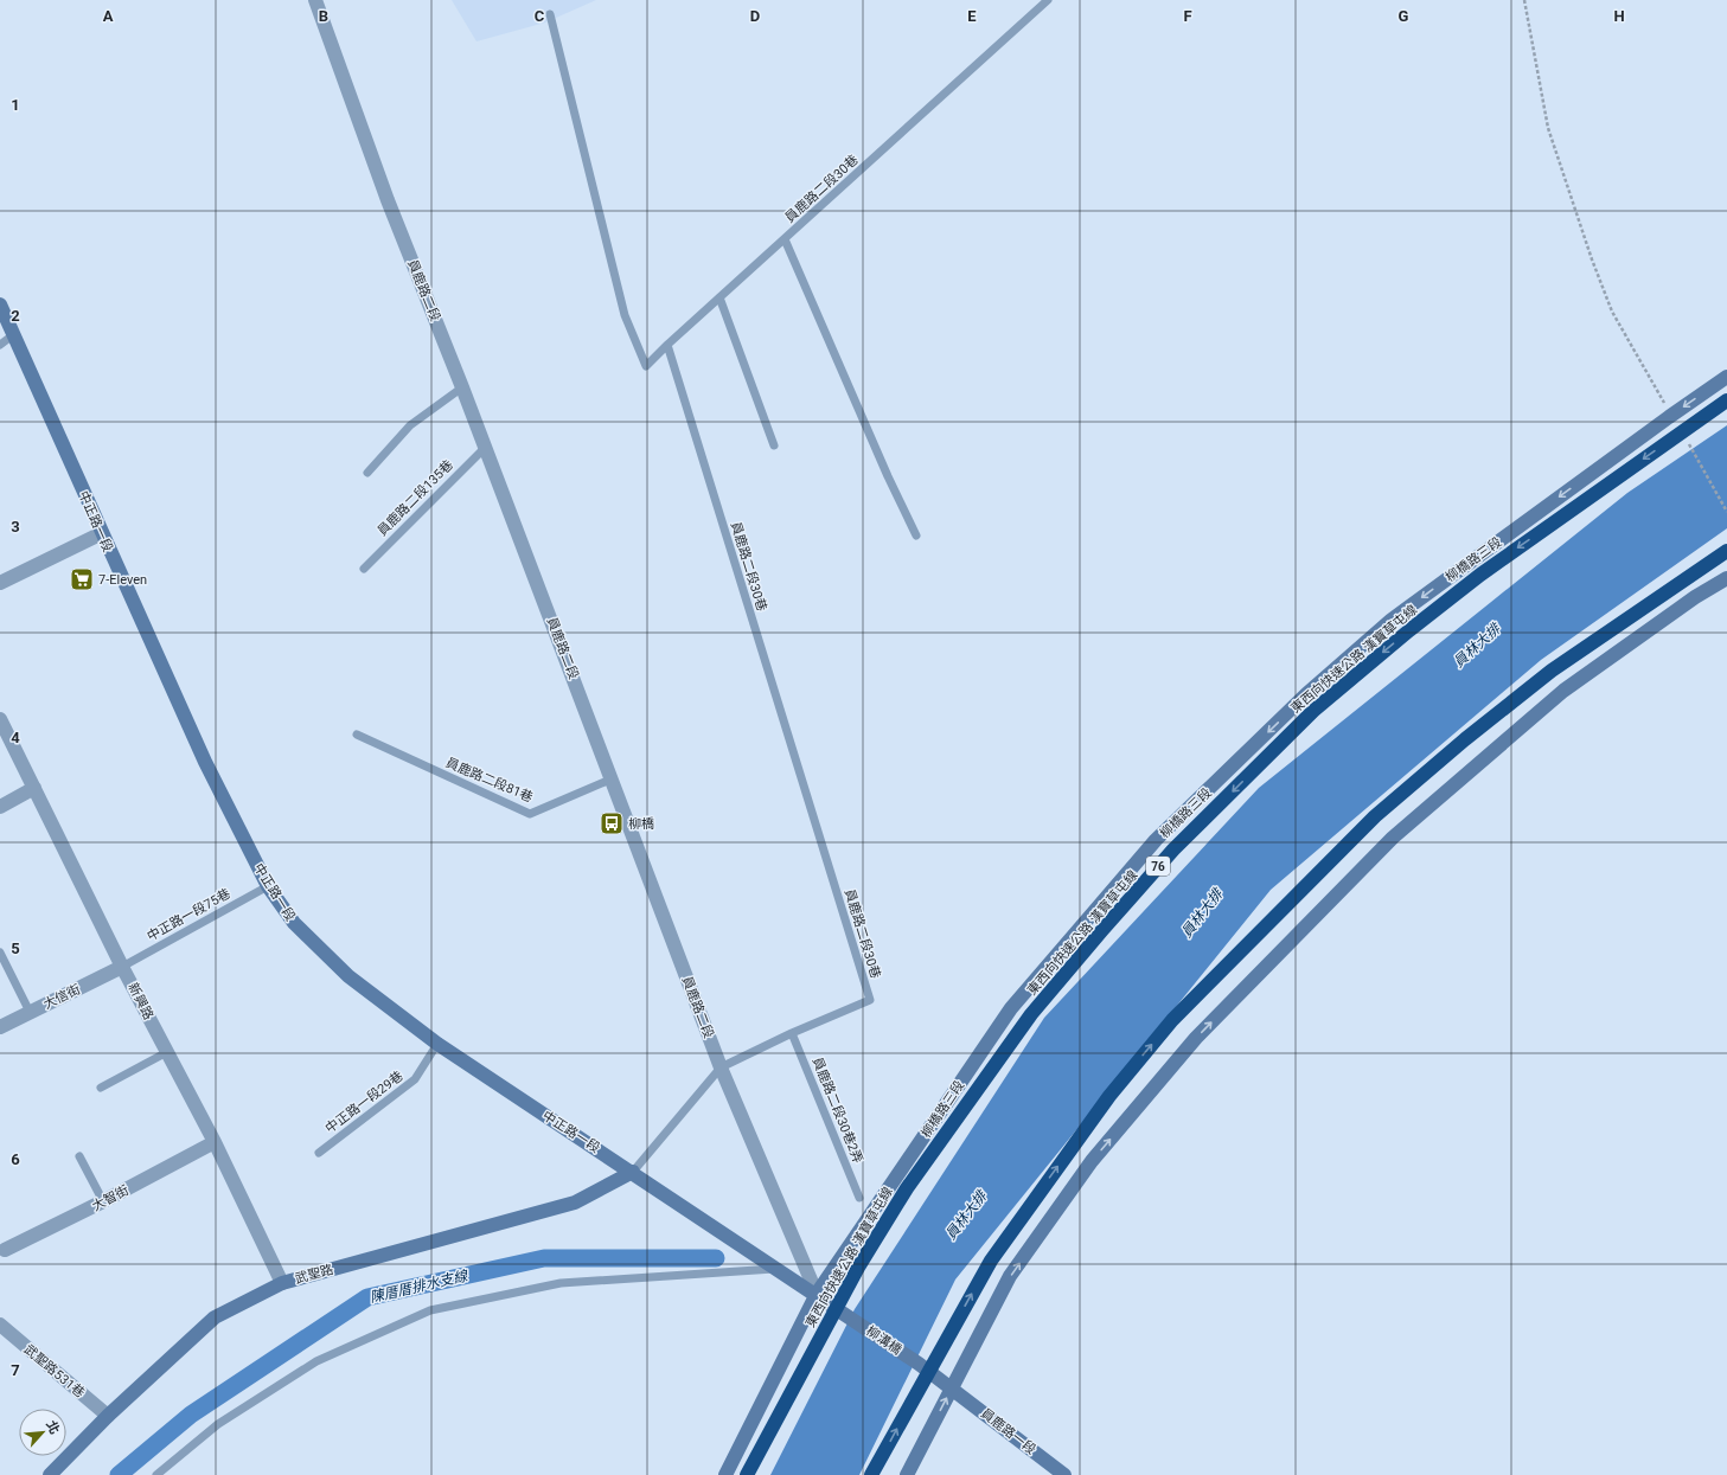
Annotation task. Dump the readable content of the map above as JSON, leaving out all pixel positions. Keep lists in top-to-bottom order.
{
  "streets": {
    "highway": ["東西向快速公路 漢寶草屯線", "76"],
    "main road": [
      "中正路一段",
      "柳橋路三段",
      "武聖路",
      "柳溝橋",
      "員鹿路一段"
    ],
    "street": [
      "員鹿路二段",
      "大信街",
      "新興路",
      "大智街",
      "武聖路531巷"
    ],
    "lane": [
      "員鹿路二段30巷",
      "員鹿路二段135巷",
      "員鹿路二段81巷",
      "中正路一段75巷",
      "中正路一段29巷",
      "員鹿路二段30巷2弄"
    ]
  },
  "crossings": [
    ["員鹿路二段30巷", "員鹿路二段"],
    ["員鹿路二段30巷", "中正路一段"],
    ["員鹿路二段30巷", "員鹿路二段30巷2弄"],
    ["員鹿路二段30巷", "武聖路"],
    ["員鹿路二段", "員鹿路二段135巷"],
    ["員鹿路二段", "中正路一段"],
    ["員鹿路二段", "柳橋路三段"],
    ["員鹿路二段", "員鹿路二段81巷"],
    ["員鹿路二段", "柳溝橋"],
    ["中正路一段", "柳橋路三段"],
    ["中正路一段", "中正路一段75巷"],
    ["中正路一段", "中正路一段29巷"],
    ["中正路一段", "武聖路"],
    ["中正路一段", "柳溝橋"],
    ["柳橋路三段", "柳溝橋"],
    ["中正路一段75巷", "大信街"],
    ["中正路一段75巷", "新興路"],
    ["大信街", "新興路"],
    ["新興路", "大智街"],
    ["新興路", "武聖路"],
    ["武聖路", "武聖路531巷"],
    ["柳溝橋", "員鹿路一段"]
  ],
  "one_way": ["柳橋路三段"],
  "water": ["員林大排", "陳厝厝排水支線"],
  "places": {
    "supermarket": ["7-Eleven"],
    "bus stop": ["柳橋"]
  },
  "north": "top right",
  "grid": {
    "columns": [
      "A",
      "B",
      "C",
      "D",
      "E",
      "F",
      "G",
      "H"
    ],
    "rows": [
      "1",
      "2",
      "3",
      "4",
      "5",
      "6",
      "7"
    ]
  }
}
